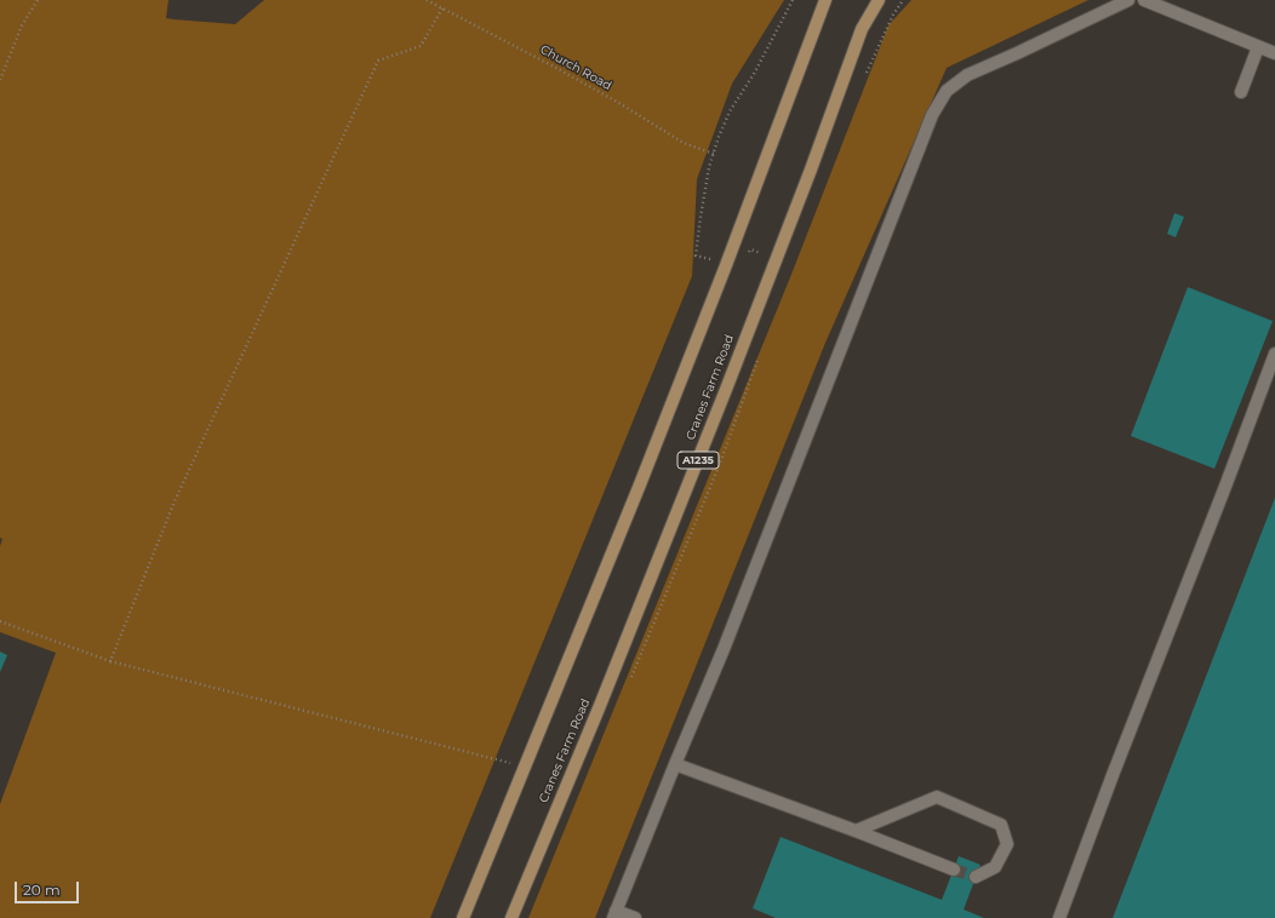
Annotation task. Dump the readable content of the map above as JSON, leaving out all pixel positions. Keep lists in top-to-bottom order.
{
  "streets": {
    "main road": ["Cranes Farm Road", "A1235"],
    "path": ["Church Road"]
  },
  "scale_bar": "20 m"
}
